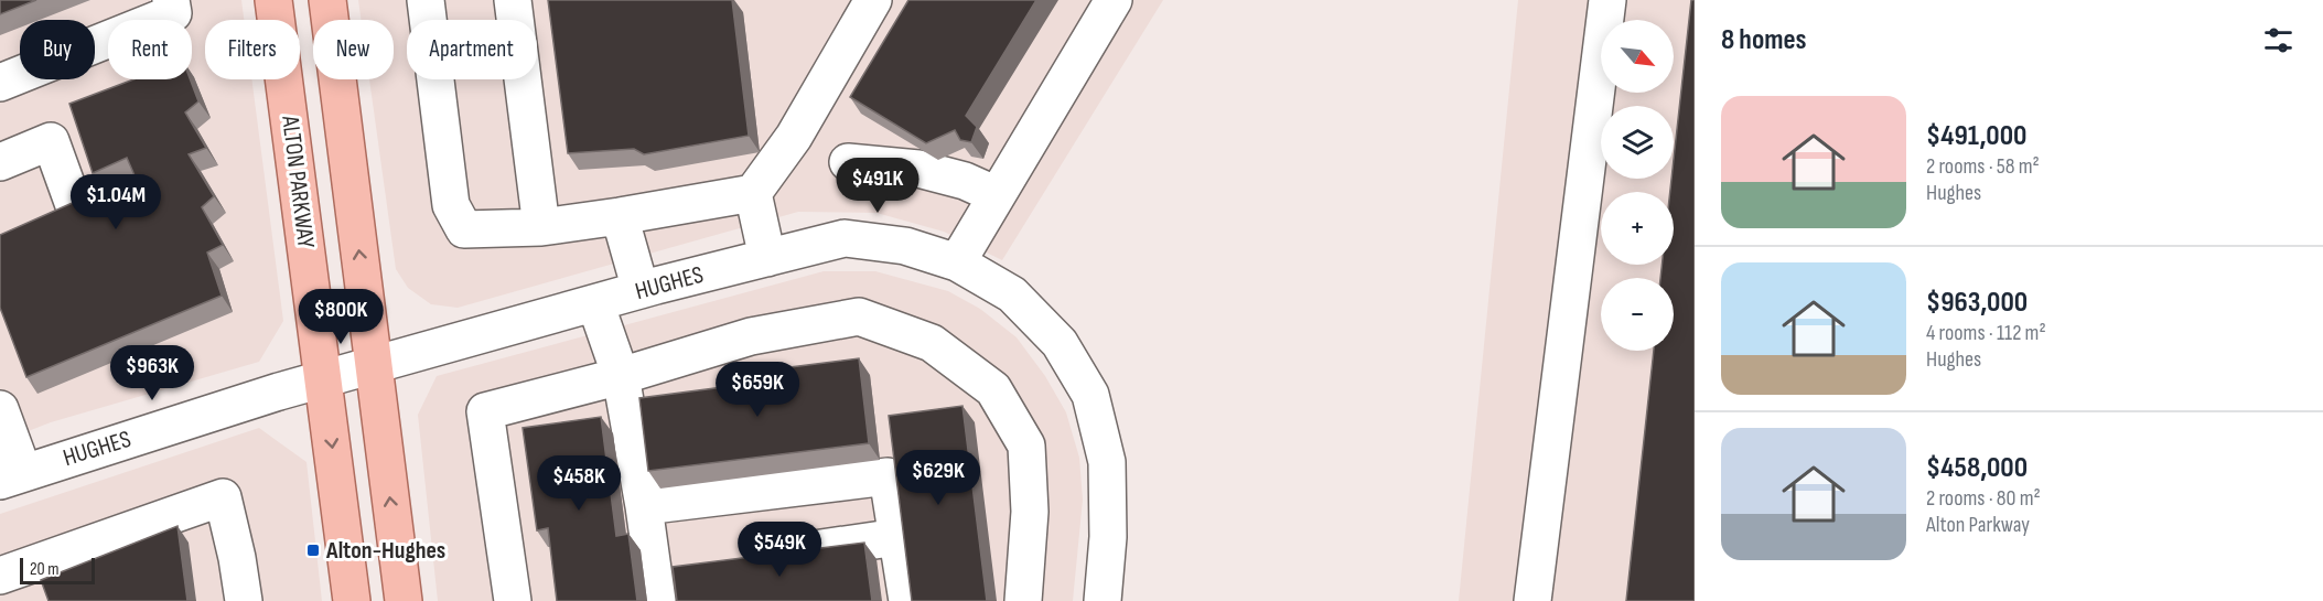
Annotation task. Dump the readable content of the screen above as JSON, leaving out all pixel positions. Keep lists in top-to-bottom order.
{
  "streets": {
    "main road": ["ALTON PARKWAY"],
    "street": ["HUGHES"]
  },
  "crossings": [
    ["ALTON PARKWAY", "HUGHES"]
  ],
  "places": {
    "transit": ["Alton-Hughes"]
  },
  "scale_bar": "20 m",
  "north": "bottom right",
  "page": {
    "heading": "8 homes",
    "map_buttons": ["+", "−"],
    "chip": [
      "Buy",
      "Rent",
      "Filters",
      "New",
      "Apartment"
    ],
    "list": [
      {
        "name": "$491,000",
        "note": "2 rooms · 58 m² · Hughes"
      },
      {
        "name": "$963,000",
        "note": "4 rooms · 112 m² · Hughes"
      },
      {
        "name": "$458,000",
        "note": "2 rooms · 80 m² · Alton Parkway"
      }
    ],
    "price": [
      "$491K",
      "$1.04M",
      "$800K",
      "$963K",
      "$659K",
      "$629K",
      "$458K",
      "$549K"
    ],
    "scale": "20 m"
  }
}
